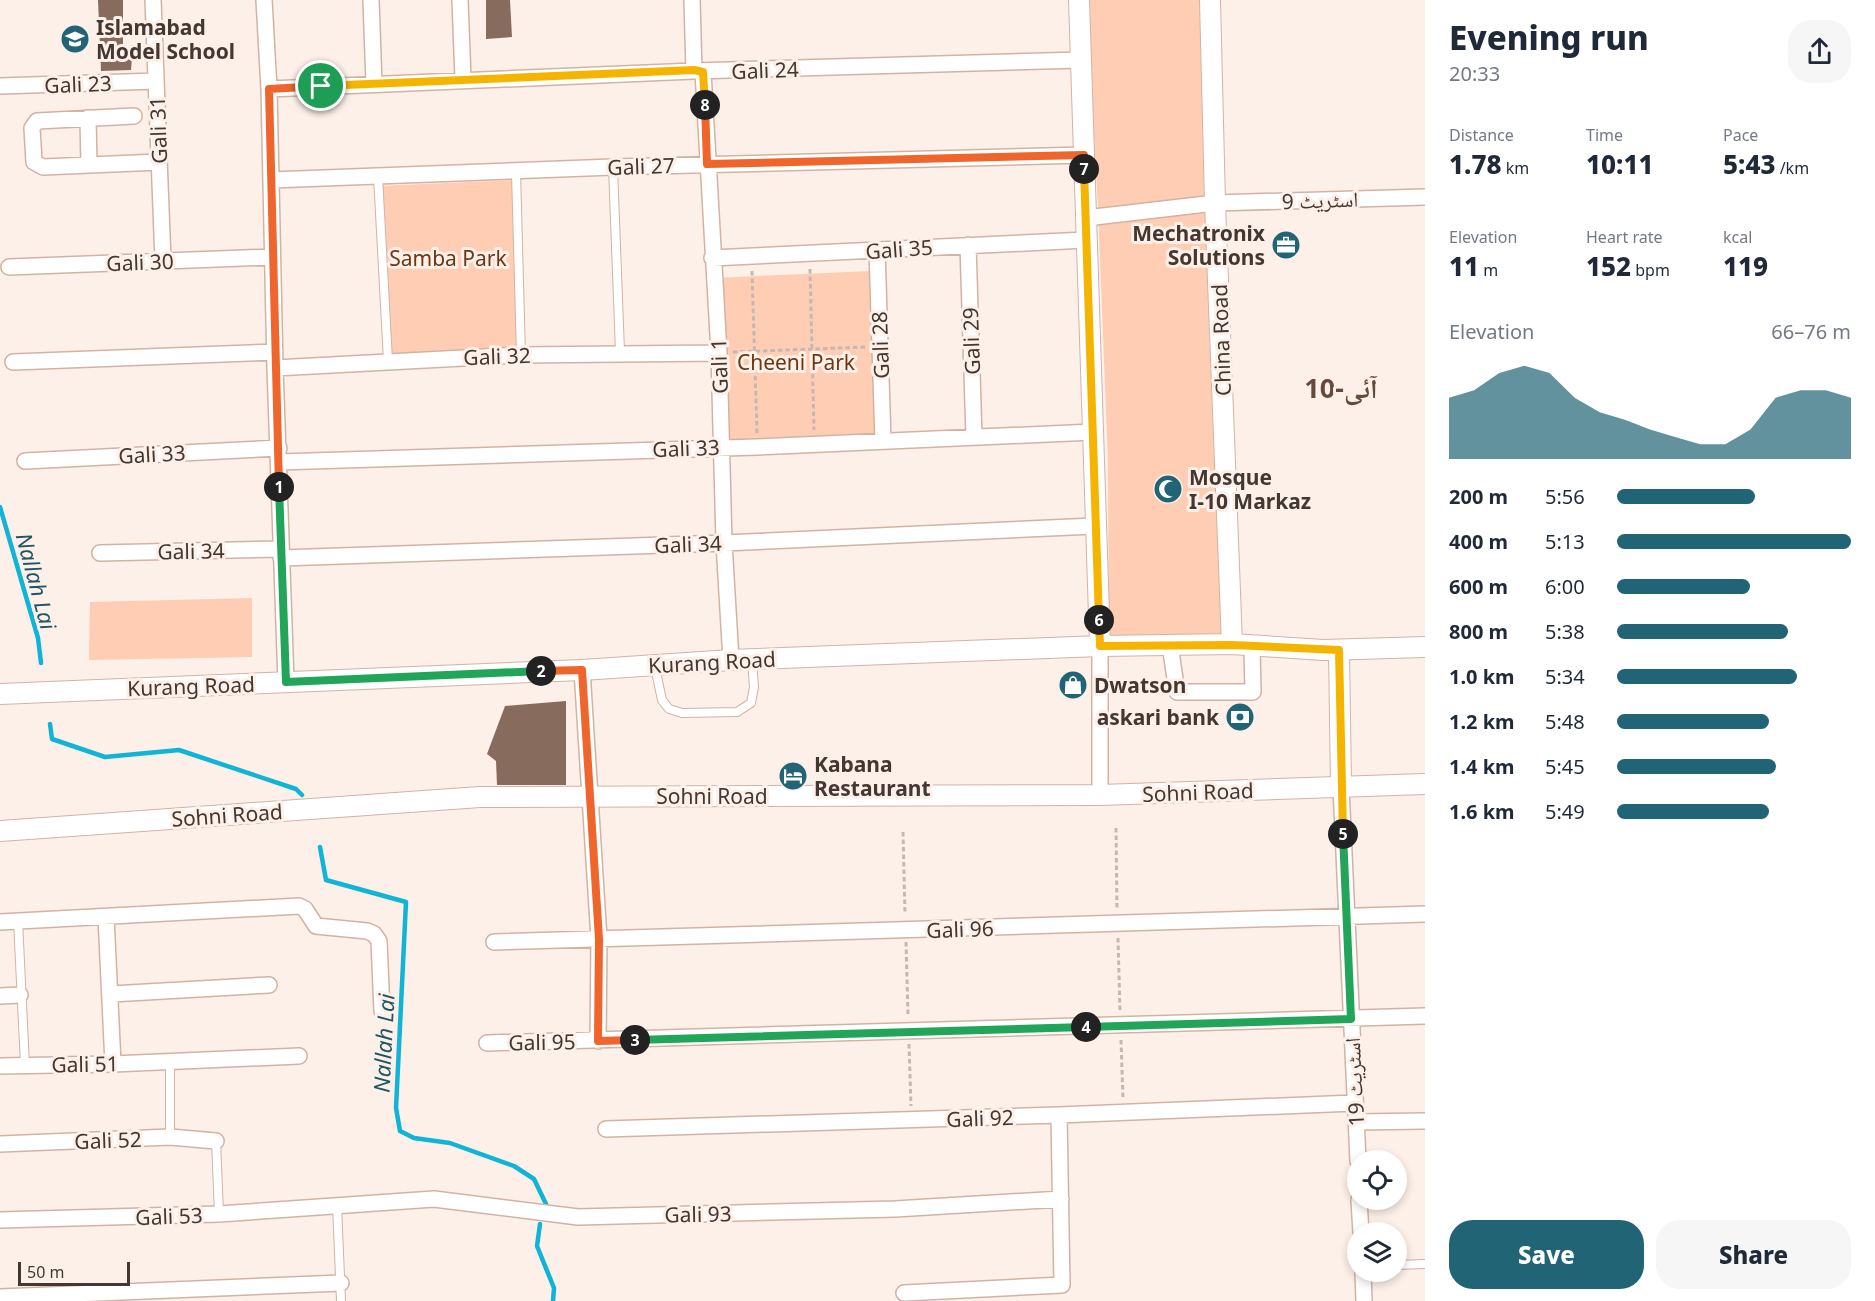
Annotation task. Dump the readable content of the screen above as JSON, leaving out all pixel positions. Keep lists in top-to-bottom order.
{
  "streets": {
    "street": [
      "Gali 24",
      "Gali 23",
      "Gali 31",
      "Gali 27",
      "اسٹریٹ 9",
      "Gali 35",
      "Gali 30",
      "China Road",
      "Gali 29",
      "Gali 28",
      "Gali 32",
      "Gali 1",
      "Gali 33",
      "Gali 34",
      "Kurang Road",
      "Sohni Road",
      "Gali 96",
      "Gali 95",
      "Gali 51",
      "اسٹریٹ 19",
      "Gali 92",
      "Gali 52",
      "Gali 93",
      "Gali 53"
    ]
  },
  "crossings": [
    ["Gali 24", "Gali 1"],
    ["Gali 23", "Gali 31"],
    ["Gali 31", "Gali 30"],
    ["Gali 27", "Gali 1"],
    ["اسٹریٹ 9", "China Road"],
    ["Gali 35", "Gali 29"],
    ["Gali 35", "Gali 28"],
    ["Gali 35", "Gali 1"],
    ["China Road", "Kurang Road"],
    ["Gali 29", "Gali 33"],
    ["Gali 28", "Gali 33"],
    ["Gali 32", "Gali 1"],
    ["Gali 1", "Gali 33"],
    ["Gali 1", "Gali 34"],
    ["Gali 1", "Kurang Road"],
    ["Sohni Road", "اسٹریٹ 19"],
    ["Gali 96", "اسٹریٹ 19"],
    ["Gali 95", "اسٹریٹ 19"],
    ["اسٹریٹ 19", "Gali 92"],
    ["Gali 93", "Gali 53"]
  ],
  "districts": ["آئی-10"],
  "water": ["Nallah Lai"],
  "parks": ["Samba Park", "Cheeni Park"],
  "places": {
    "school or university": ["Islamabad Model School"],
    "office": ["Mechatronix Solutions"],
    "mosque": ["Mosque I-10 Markaz"],
    "shop": ["Dwatson"],
    "bank": ["askari bank"],
    "hotel": ["Kabana Restaurant"]
  },
  "scale_bar": "50 m",
  "page": {
    "heading": ["Evening run", "20:33"],
    "pins": [
      "8",
      "7",
      "1",
      "6",
      "2",
      "5",
      "4",
      "3"
    ],
    "stats": [
      ["Distance", "1.78 km"],
      ["Time", "10:11"],
      ["Pace", "5:43 /km"],
      ["Elevation", "11 m"],
      ["Heart rate", "152 bpm"],
      ["kcal", "119"]
    ],
    "chart": ["Elevation", "66–76 m"],
    "list": [
      {
        "name": "200 m",
        "note": "5:56"
      },
      {
        "name": "400 m",
        "note": "5:13"
      },
      {
        "name": "600 m",
        "note": "6:00"
      },
      {
        "name": "800 m",
        "note": "5:38"
      },
      {
        "name": "1.0 km",
        "note": "5:34"
      },
      {
        "name": "1.2 km",
        "note": "5:48"
      },
      {
        "name": "1.4 km",
        "note": "5:45"
      },
      {
        "name": "1.6 km",
        "note": "5:49"
      }
    ],
    "buttons": ["Save", "Share"],
    "scale": "50 m"
  }
}
